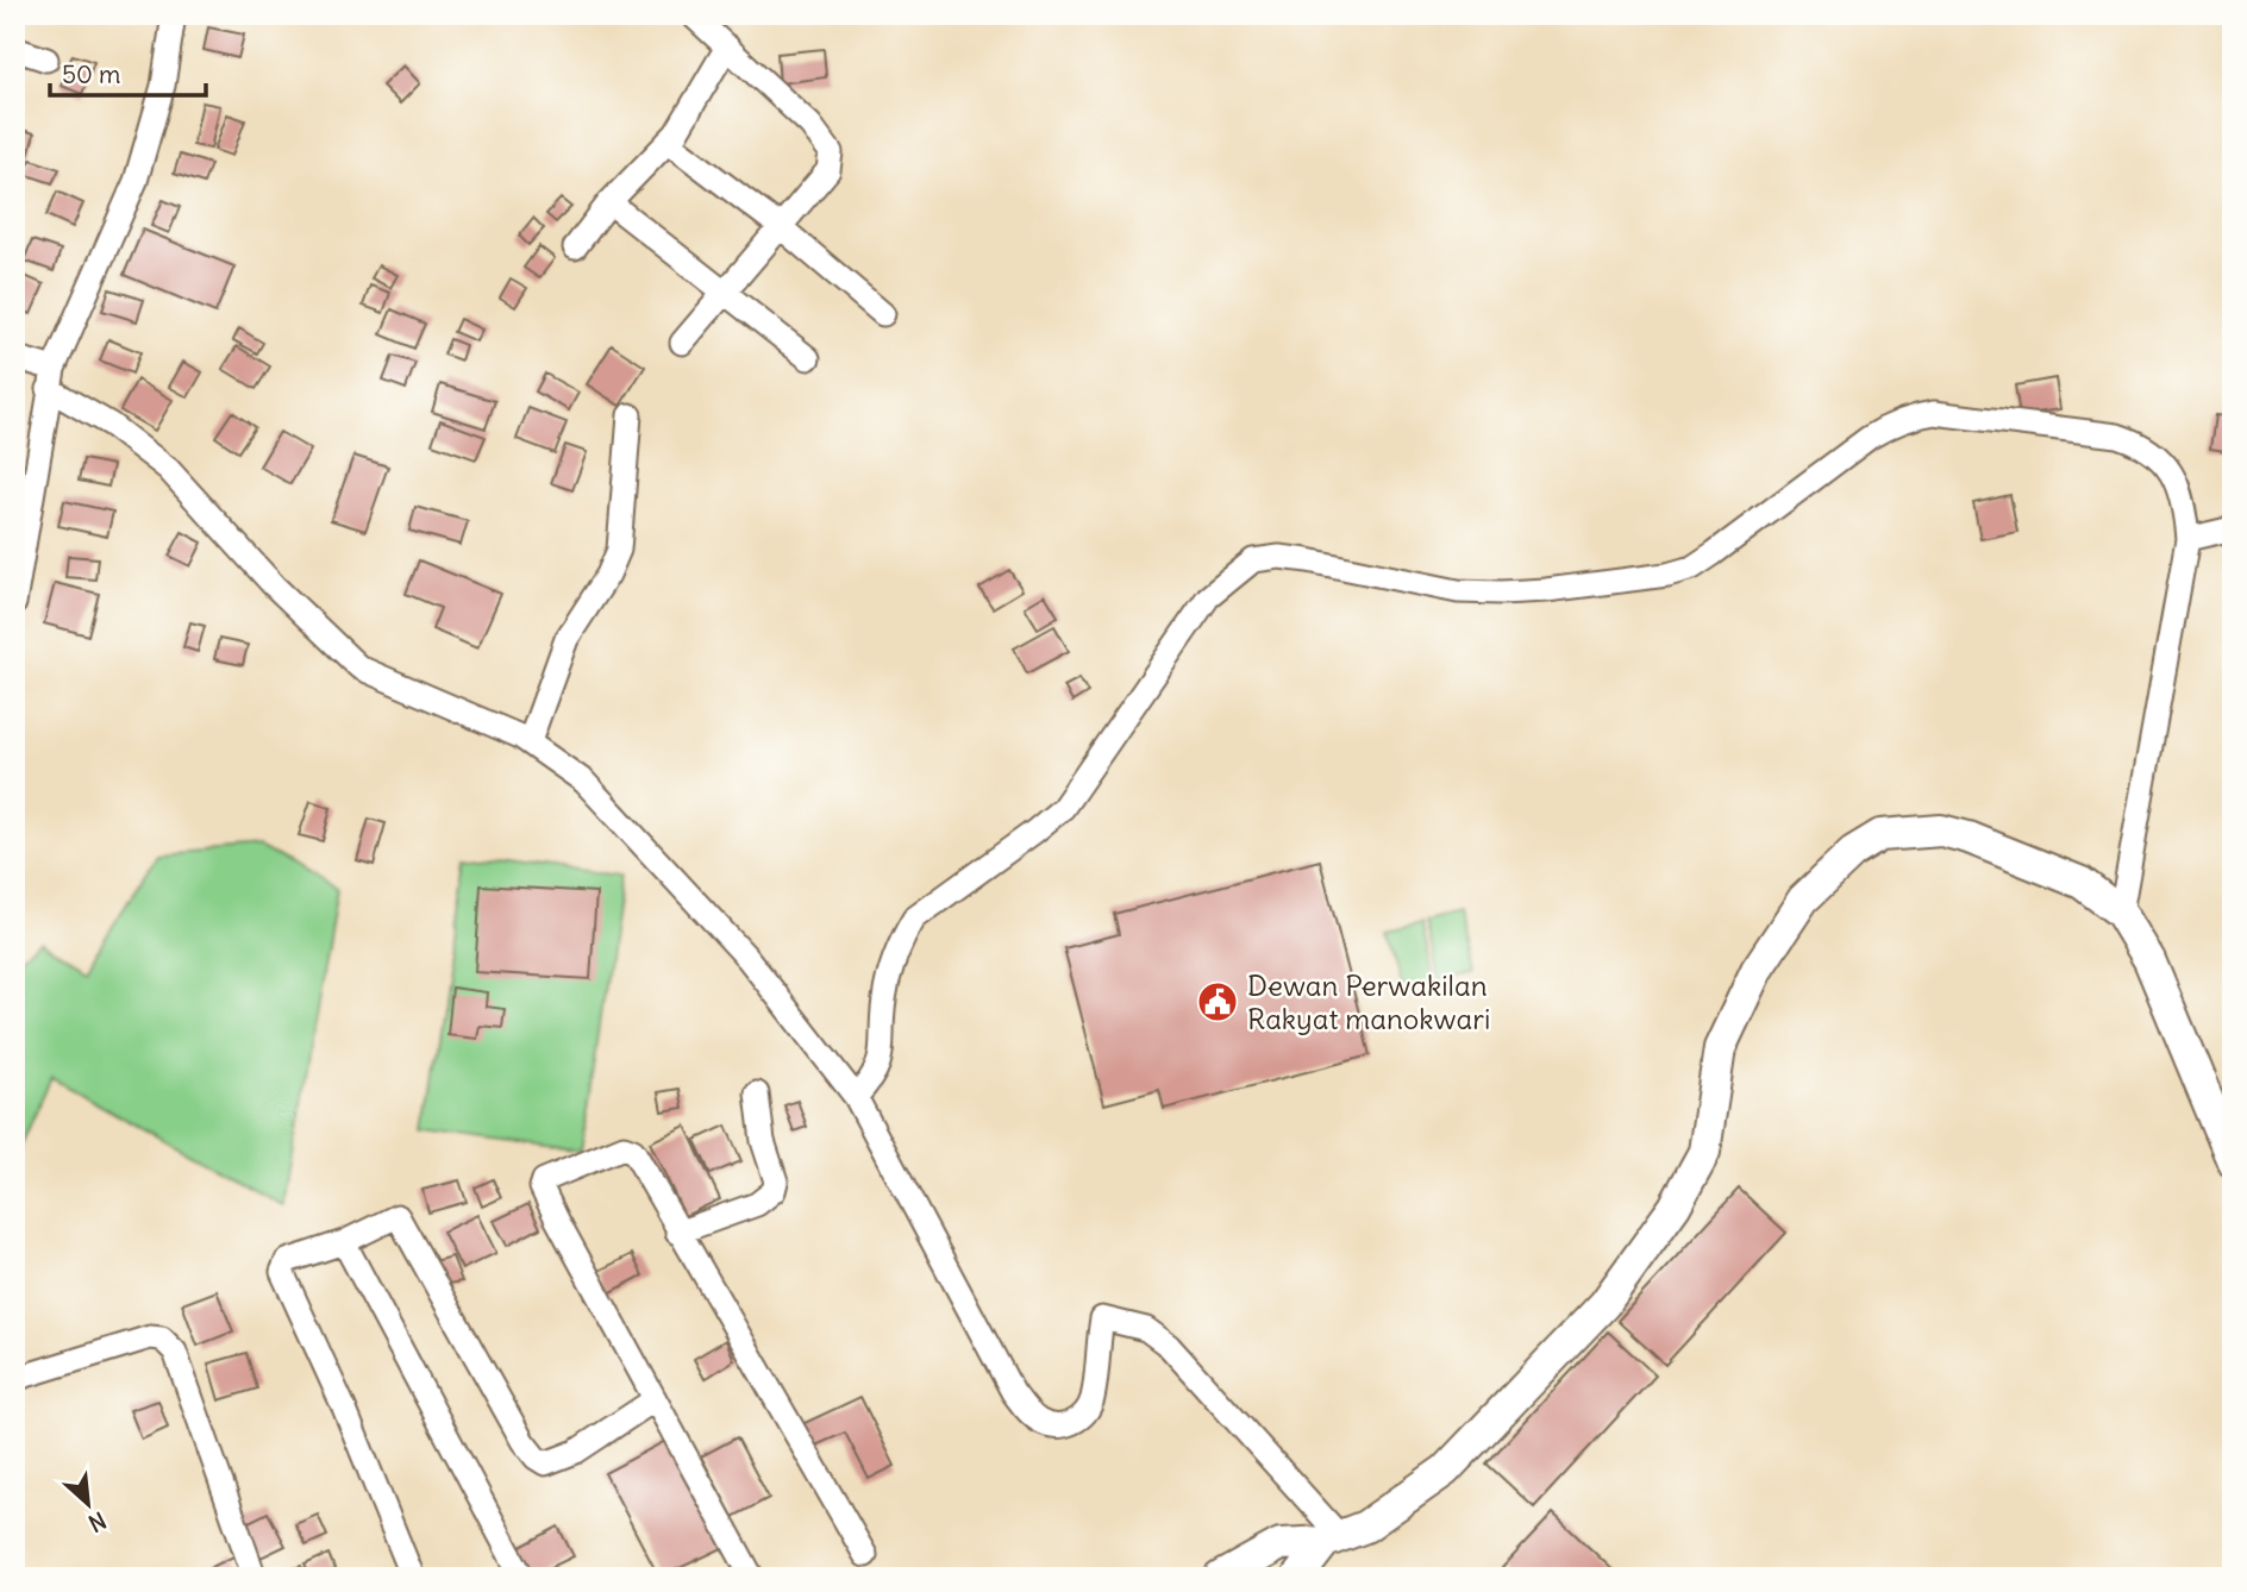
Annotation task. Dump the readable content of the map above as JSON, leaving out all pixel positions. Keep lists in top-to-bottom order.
{
  "places": {
    "public building": ["Dewan Perwakilan Rakyat manokwari"]
  },
  "scale_bar": "50 m",
  "north": "bottom right"
}
